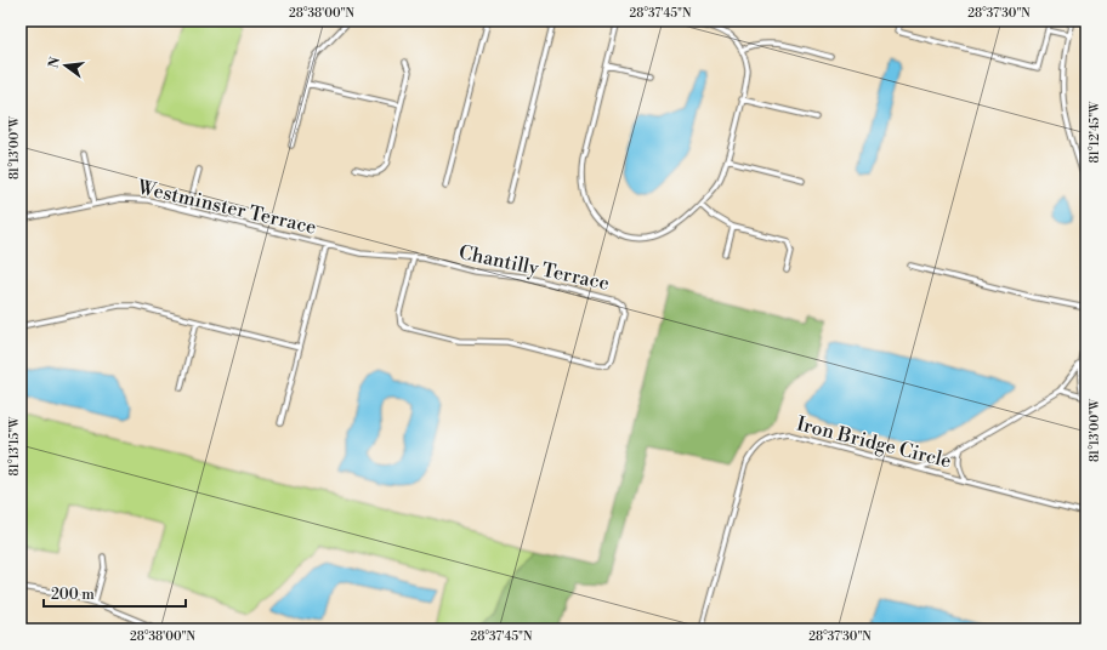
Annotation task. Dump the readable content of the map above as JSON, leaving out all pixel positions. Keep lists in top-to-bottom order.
{
  "streets": {
    "street": ["Westminster Terrace", "Chantilly Terrace", "Iron Bridge Circle"]
  },
  "crossings": [
    ["Westminster Terrace", "Chantilly Terrace"]
  ],
  "scale_bar": "200 m",
  "north": "left",
  "coordinates": [
    "28°38'00\"N",
    "28°37'45\"N",
    "28°37'30\"N",
    "81°12'45\"W",
    "81°13'00\"W",
    "81°13'15\"W"
  ]
}
